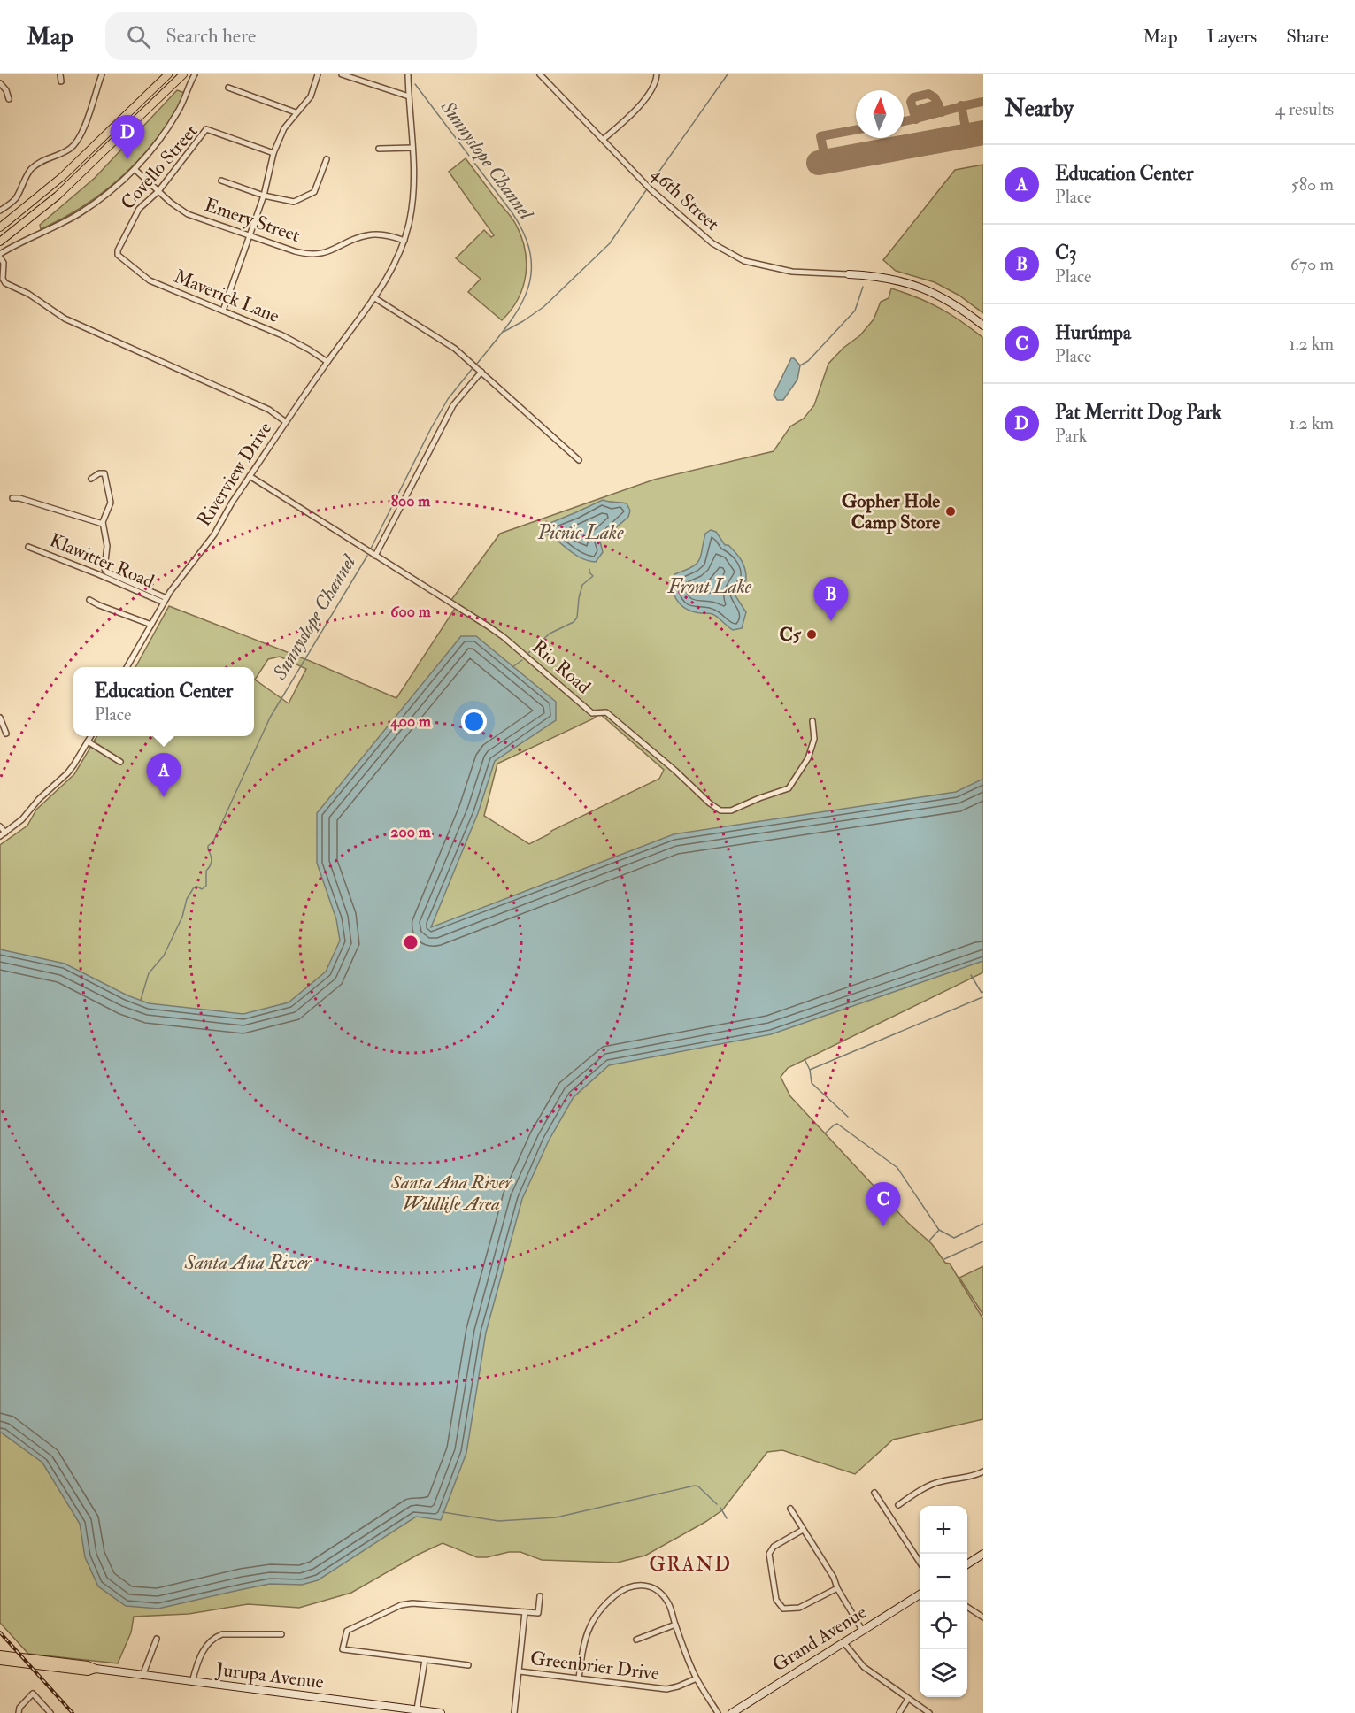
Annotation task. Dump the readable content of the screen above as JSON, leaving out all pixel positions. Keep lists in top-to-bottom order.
{
  "streets": {
    "main road": ["Jurupa Avenue"],
    "street": [
      "Covello Street",
      "46th Street",
      "Emery Street",
      "Maverick Lane",
      "Riverview Drive",
      "Klawitter Road",
      "Rio Road",
      "Grand Avenue",
      "Greenbrier Drive"
    ]
  },
  "crossings": [
    ["Covello Street", "Emery Street"],
    ["Covello Street", "Maverick Lane"],
    ["Emery Street", "Riverview Drive"],
    ["Maverick Lane", "Riverview Drive"],
    ["Riverview Drive", "Klawitter Road"],
    ["Riverview Drive", "Rio Road"]
  ],
  "districts": ["GRAND"],
  "water": [
    "Sunnyslope Channel",
    "Picnic Lake",
    "Front Lake",
    "Santa Ana River"
  ],
  "parks": ["Santa Ana River Wildlife Area"],
  "places": ["Gopher Hole Camp Store", "C5"],
  "north": "top",
  "page": {
    "header": "Map",
    "search": "Search here",
    "nav": ["Map", "Layers", "Share"],
    "heading": ["Nearby", "4 results"],
    "pins": [
      "D",
      "B",
      "A",
      "C"
    ],
    "list": [
      {
        "mark": "A",
        "name": "Education Center",
        "note": "Place",
        "value": "580 m"
      },
      {
        "mark": "B",
        "name": "C3",
        "note": "Place",
        "value": "670 m"
      },
      {
        "mark": "C",
        "name": "Hurúmpa",
        "note": "Place",
        "value": "1.2 km"
      },
      {
        "mark": "D",
        "name": "Pat Merritt Dog Park",
        "note": "Park",
        "value": "1.2 km"
      }
    ],
    "popup": ["Education Center", "Place"],
    "map_buttons": ["+", "−"]
  },
  "rings": [
    "800 m",
    "600 m",
    "400 m",
    "200 m"
  ]
}
